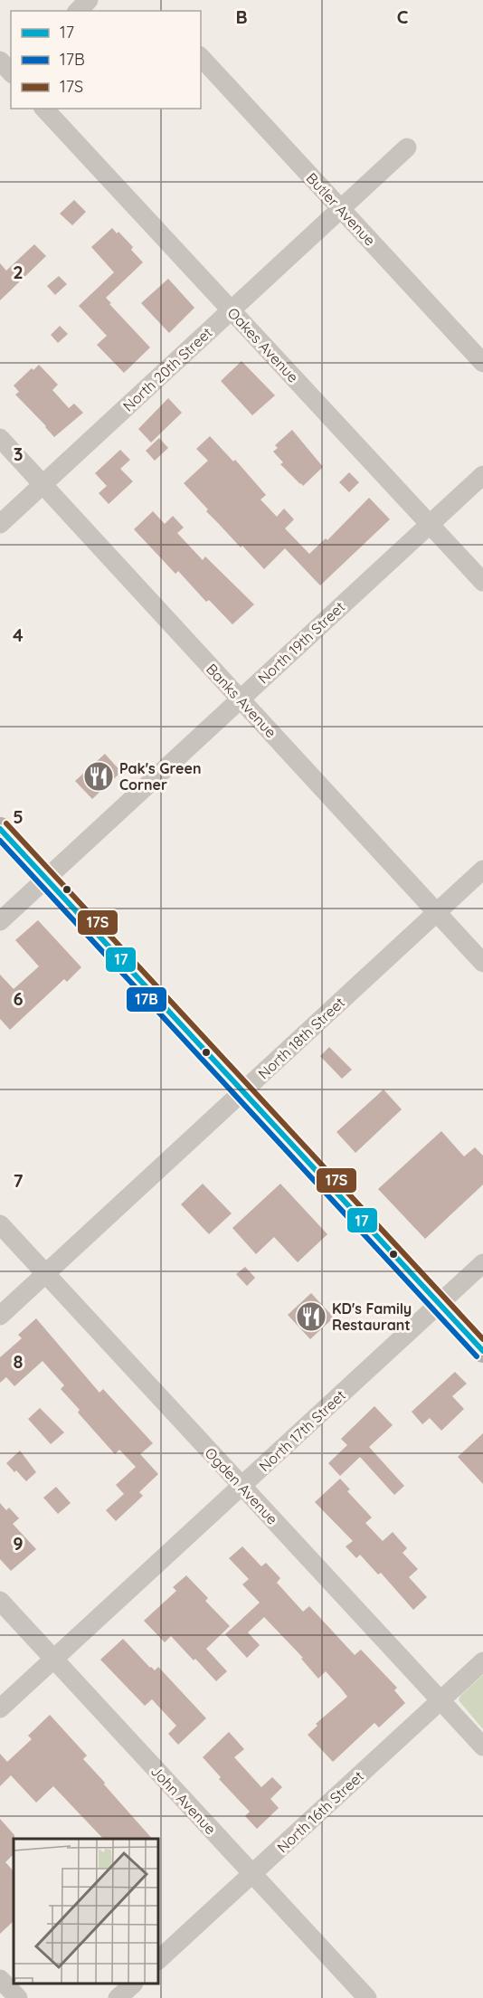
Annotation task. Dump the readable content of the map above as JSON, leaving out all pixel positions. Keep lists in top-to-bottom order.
{
  "streets": {
    "street": [
      "Butler Avenue",
      "Oakes Avenue",
      "North 20th Street",
      "North 19th Street",
      "Banks Avenue",
      "North 18th Street",
      "North 17th Street",
      "Ogden Avenue",
      "John Avenue",
      "North 16th Street"
    ]
  },
  "crossings": [
    ["Butler Avenue", "North 20th Street"],
    ["Oakes Avenue", "North 20th Street"],
    ["Oakes Avenue", "North 19th Street"],
    ["North 20th Street", "Banks Avenue"],
    ["North 19th Street", "Banks Avenue"],
    ["Banks Avenue", "North 18th Street"],
    ["North 18th Street", "Ogden Avenue"],
    ["North 17th Street", "Ogden Avenue"],
    ["North 17th Street", "John Avenue"],
    ["Ogden Avenue", "North 16th Street"],
    ["John Avenue", "North 16th Street"]
  ],
  "places": {
    "restaurant": ["Pak's Green Corner", "KD's Family Restaurant"]
  },
  "lines": ["transit line 17S", "transit line 17", "transit line 17B"],
  "legend": ["17", "17B", "17S"],
  "grid": {
    "columns": ["B", "C"],
    "rows": [
      "2",
      "3",
      "4",
      "5",
      "6",
      "7",
      "8",
      "9"
    ]
  }
}
